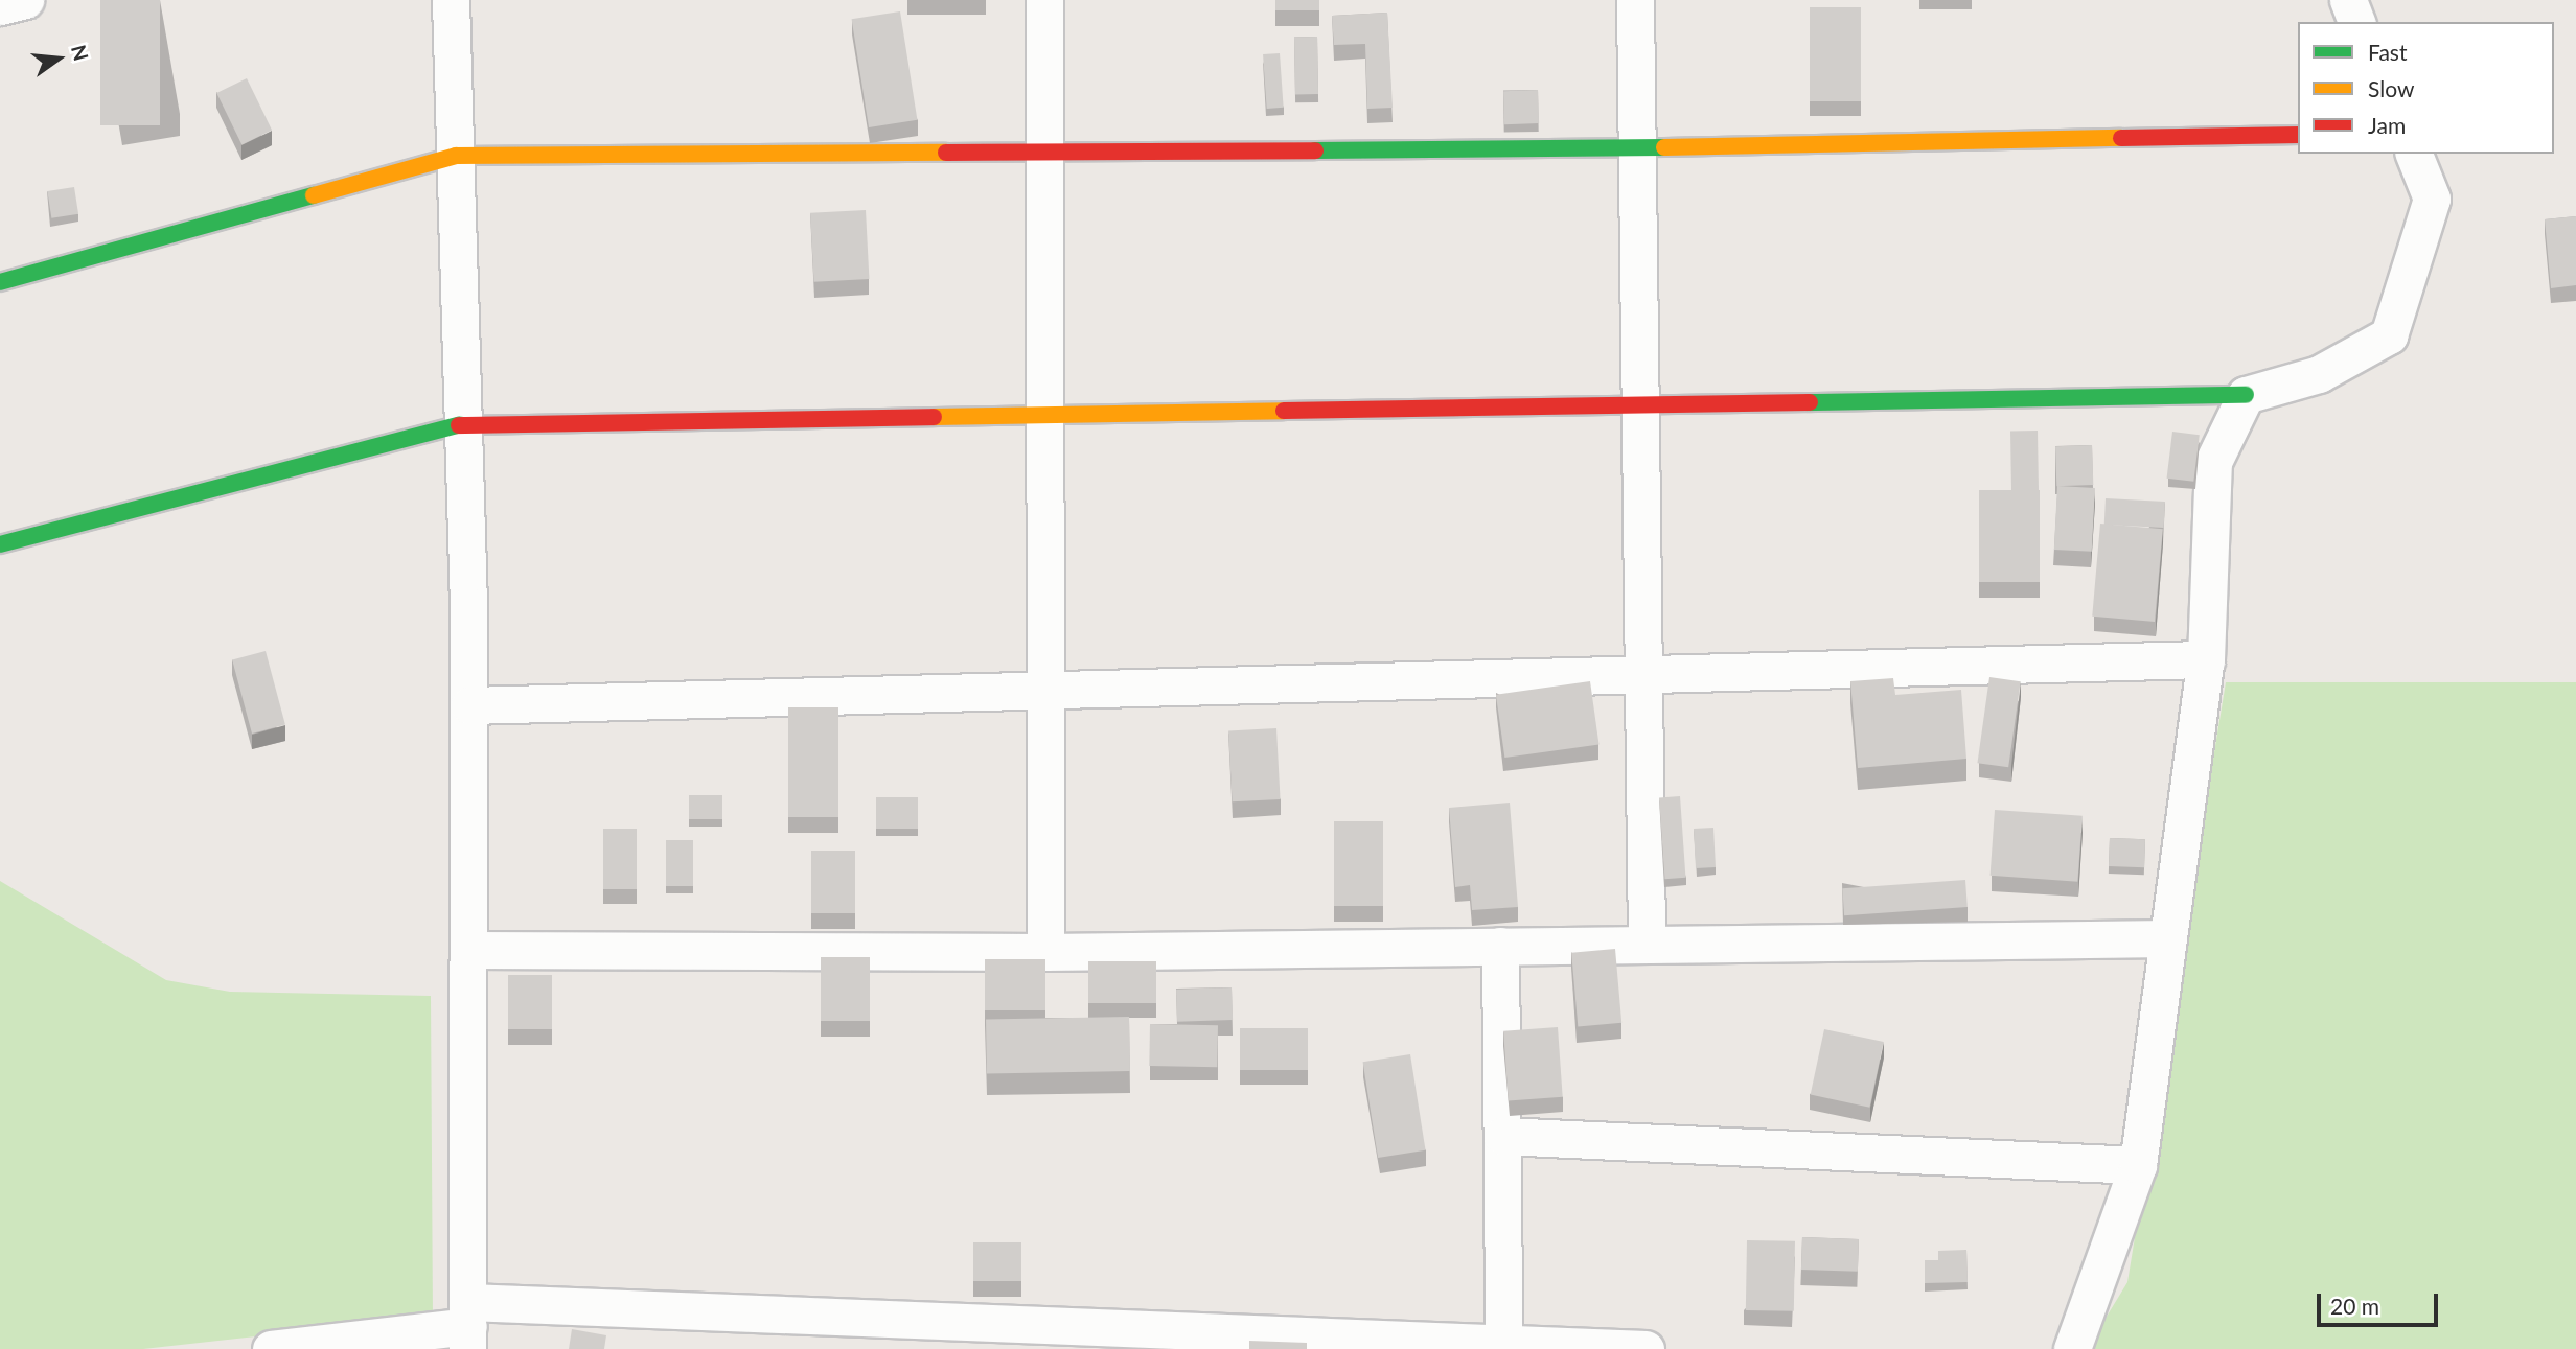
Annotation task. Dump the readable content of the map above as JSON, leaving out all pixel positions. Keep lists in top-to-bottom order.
{
  "legend": ["Fast", "Slow", "Jam"],
  "scale_bar": "20 m",
  "north": "right"
}
